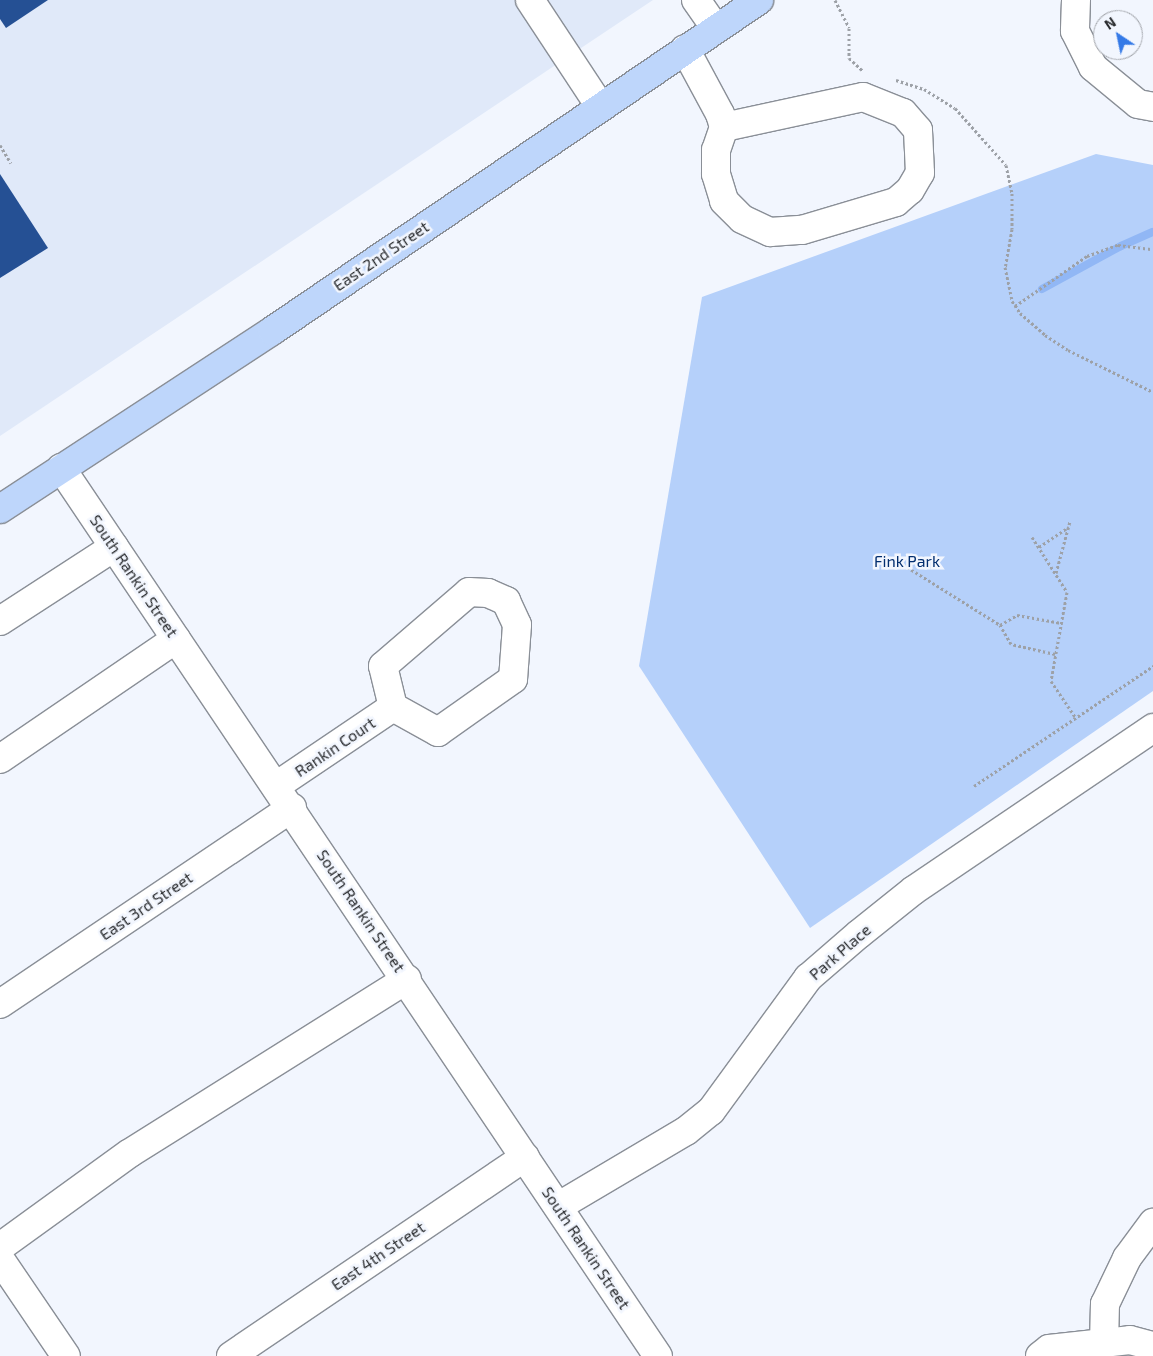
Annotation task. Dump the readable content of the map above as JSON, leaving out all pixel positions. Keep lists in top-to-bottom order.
{
  "streets": {
    "main road": ["East 2nd Street"],
    "street": [
      "South Rankin Street",
      "Rankin Court",
      "East 3rd Street",
      "Park Place",
      "East 4th Street"
    ]
  },
  "crossings": [
    ["East 2nd Street", "South Rankin Street"],
    ["South Rankin Street", "Rankin Court"],
    ["South Rankin Street", "East 3rd Street"],
    ["South Rankin Street", "Park Place"],
    ["South Rankin Street", "East 4th Street"]
  ],
  "parks": ["Fink Park"],
  "north": "top left"
}
